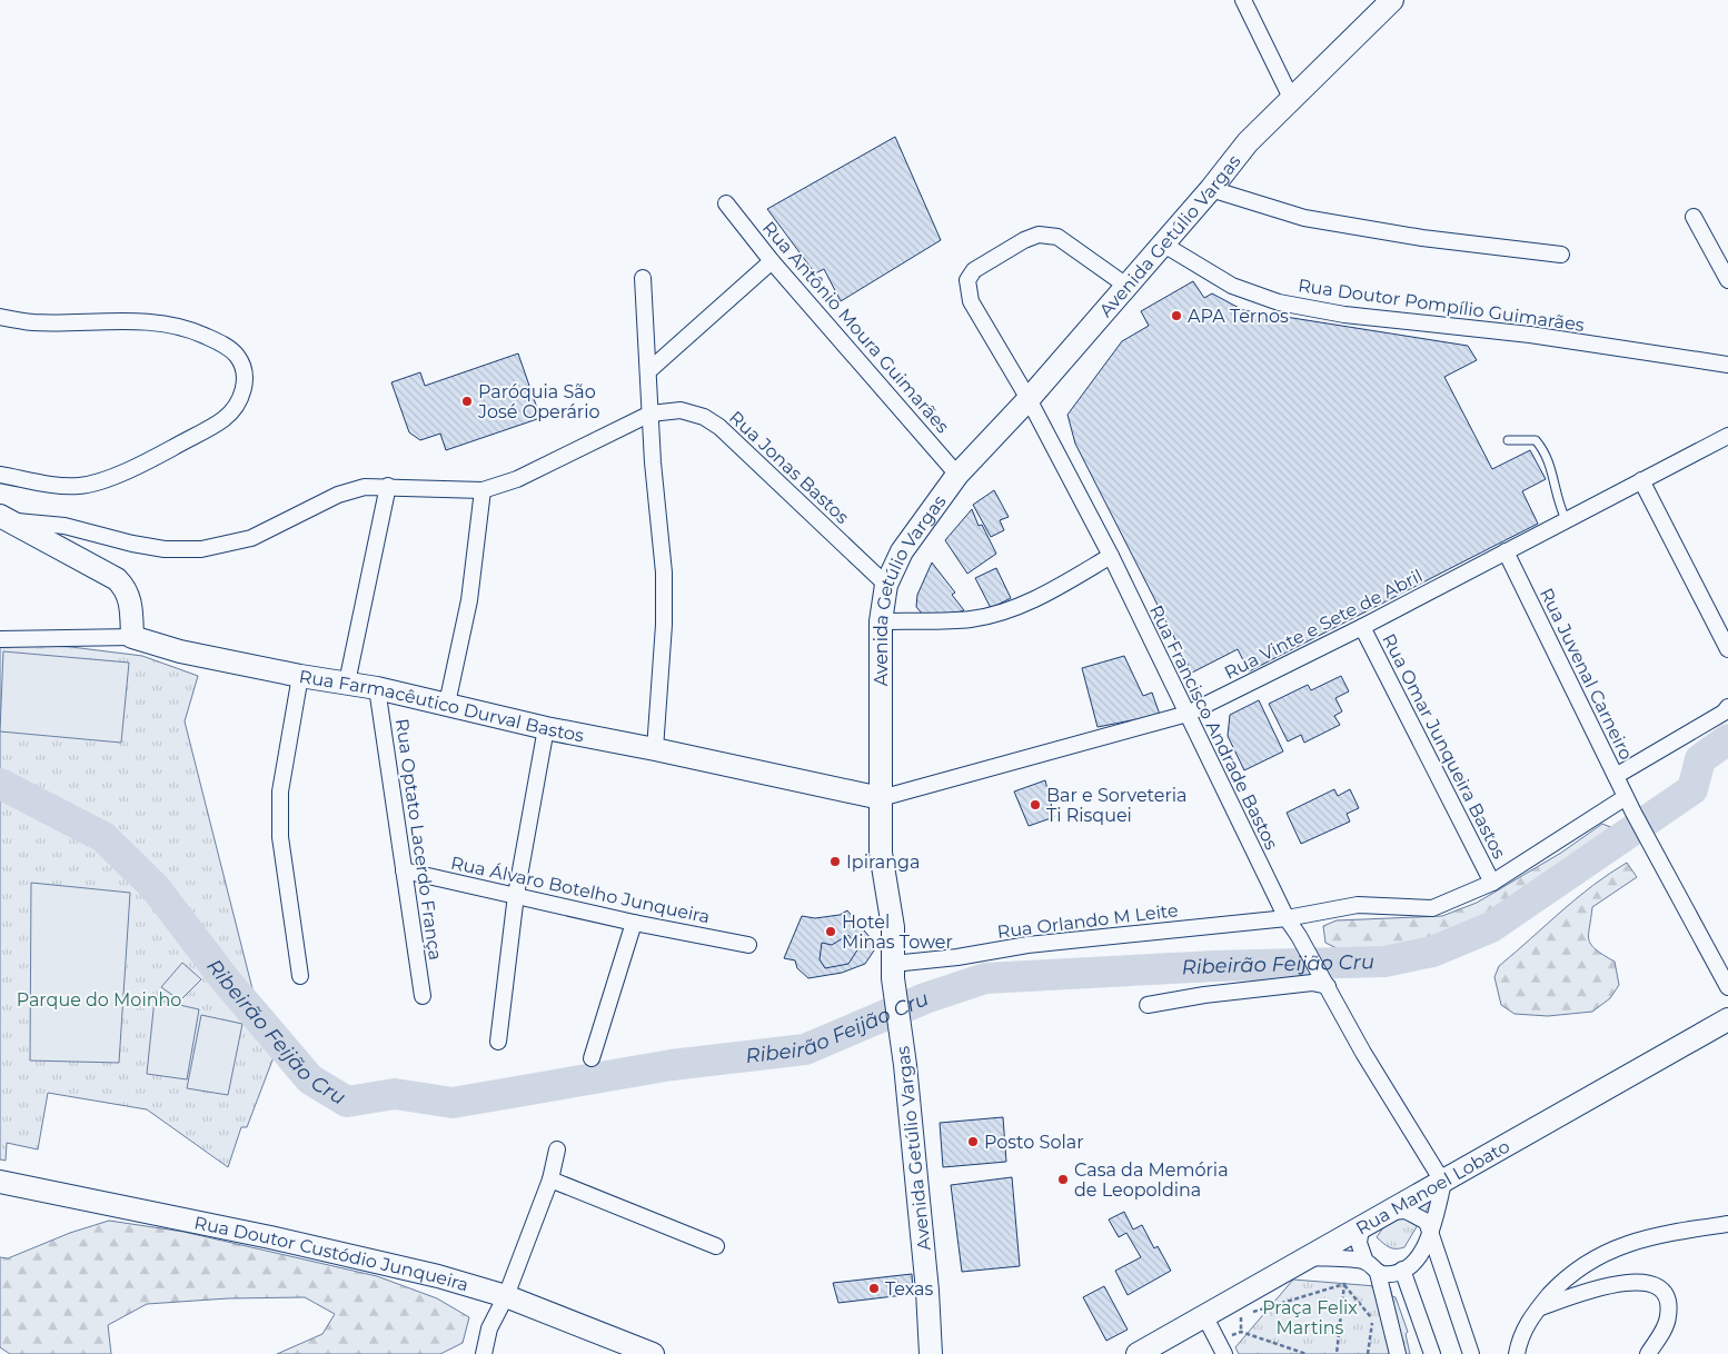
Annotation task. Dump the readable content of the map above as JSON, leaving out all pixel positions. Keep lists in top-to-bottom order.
{
  "streets": {
    "main road": [
      "Avenida Getúlio Vargas",
      "Rua Farmacêutico Durval Bastos",
      "Rua Manoel Lobato",
      "Rua Doutor Custódio Junqueira"
    ],
    "street": [
      "Rua Doutor Pompílio Guimarães",
      "Rua Antônio Moura Guimarães",
      "Rua Jonas Bastos",
      "Rua Vinte e Sete de Abril",
      "Rua Juvenal Carneiro",
      "Rua Francisco Andrade Bastos",
      "Rua Omar Junqueira Bastos",
      "Rua Optato Lacerdo França",
      "Rua Álvaro Botelho Junqueira",
      "Rua Orlando M Leite"
    ]
  },
  "crossings": [
    ["Avenida Getúlio Vargas", "Rua Doutor Pompílio Guimarães"],
    ["Avenida Getúlio Vargas", "Rua Antônio Moura Guimarães"],
    ["Avenida Getúlio Vargas", "Rua Jonas Bastos"],
    ["Avenida Getúlio Vargas", "Rua Vinte e Sete de Abril"],
    ["Avenida Getúlio Vargas", "Rua Farmacêutico Durval Bastos"],
    ["Avenida Getúlio Vargas", "Rua Francisco Andrade Bastos"],
    ["Avenida Getúlio Vargas", "Rua Orlando M Leite"],
    ["Rua Vinte e Sete de Abril", "Rua Juvenal Carneiro"],
    ["Rua Vinte e Sete de Abril", "Rua Farmacêutico Durval Bastos"],
    ["Rua Vinte e Sete de Abril", "Rua Francisco Andrade Bastos"],
    ["Rua Vinte e Sete de Abril", "Rua Omar Junqueira Bastos"],
    ["Rua Juvenal Carneiro", "Rua Orlando M Leite"],
    ["Rua Farmacêutico Durval Bastos", "Rua Optato Lacerdo França"],
    ["Rua Francisco Andrade Bastos", "Rua Orlando M Leite"],
    ["Rua Francisco Andrade Bastos", "Rua Manoel Lobato"],
    ["Rua Omar Junqueira Bastos", "Rua Orlando M Leite"],
    ["Rua Optato Lacerdo França", "Rua Álvaro Botelho Junqueira"]
  ],
  "water": ["Ribeirão Feijão Cru"],
  "parks": ["Parque do Moinho", "Praça Felix Martins"],
  "places": [
    "APA Ternos",
    "Paróquia São José Operário",
    "Bar e Sorveteria Ti Risquei",
    "Ipiranga",
    "Hotel Minas Tower",
    "Posto Solar",
    "Casa da Memória de Leopoldina",
    "Texas"
  ]
}
